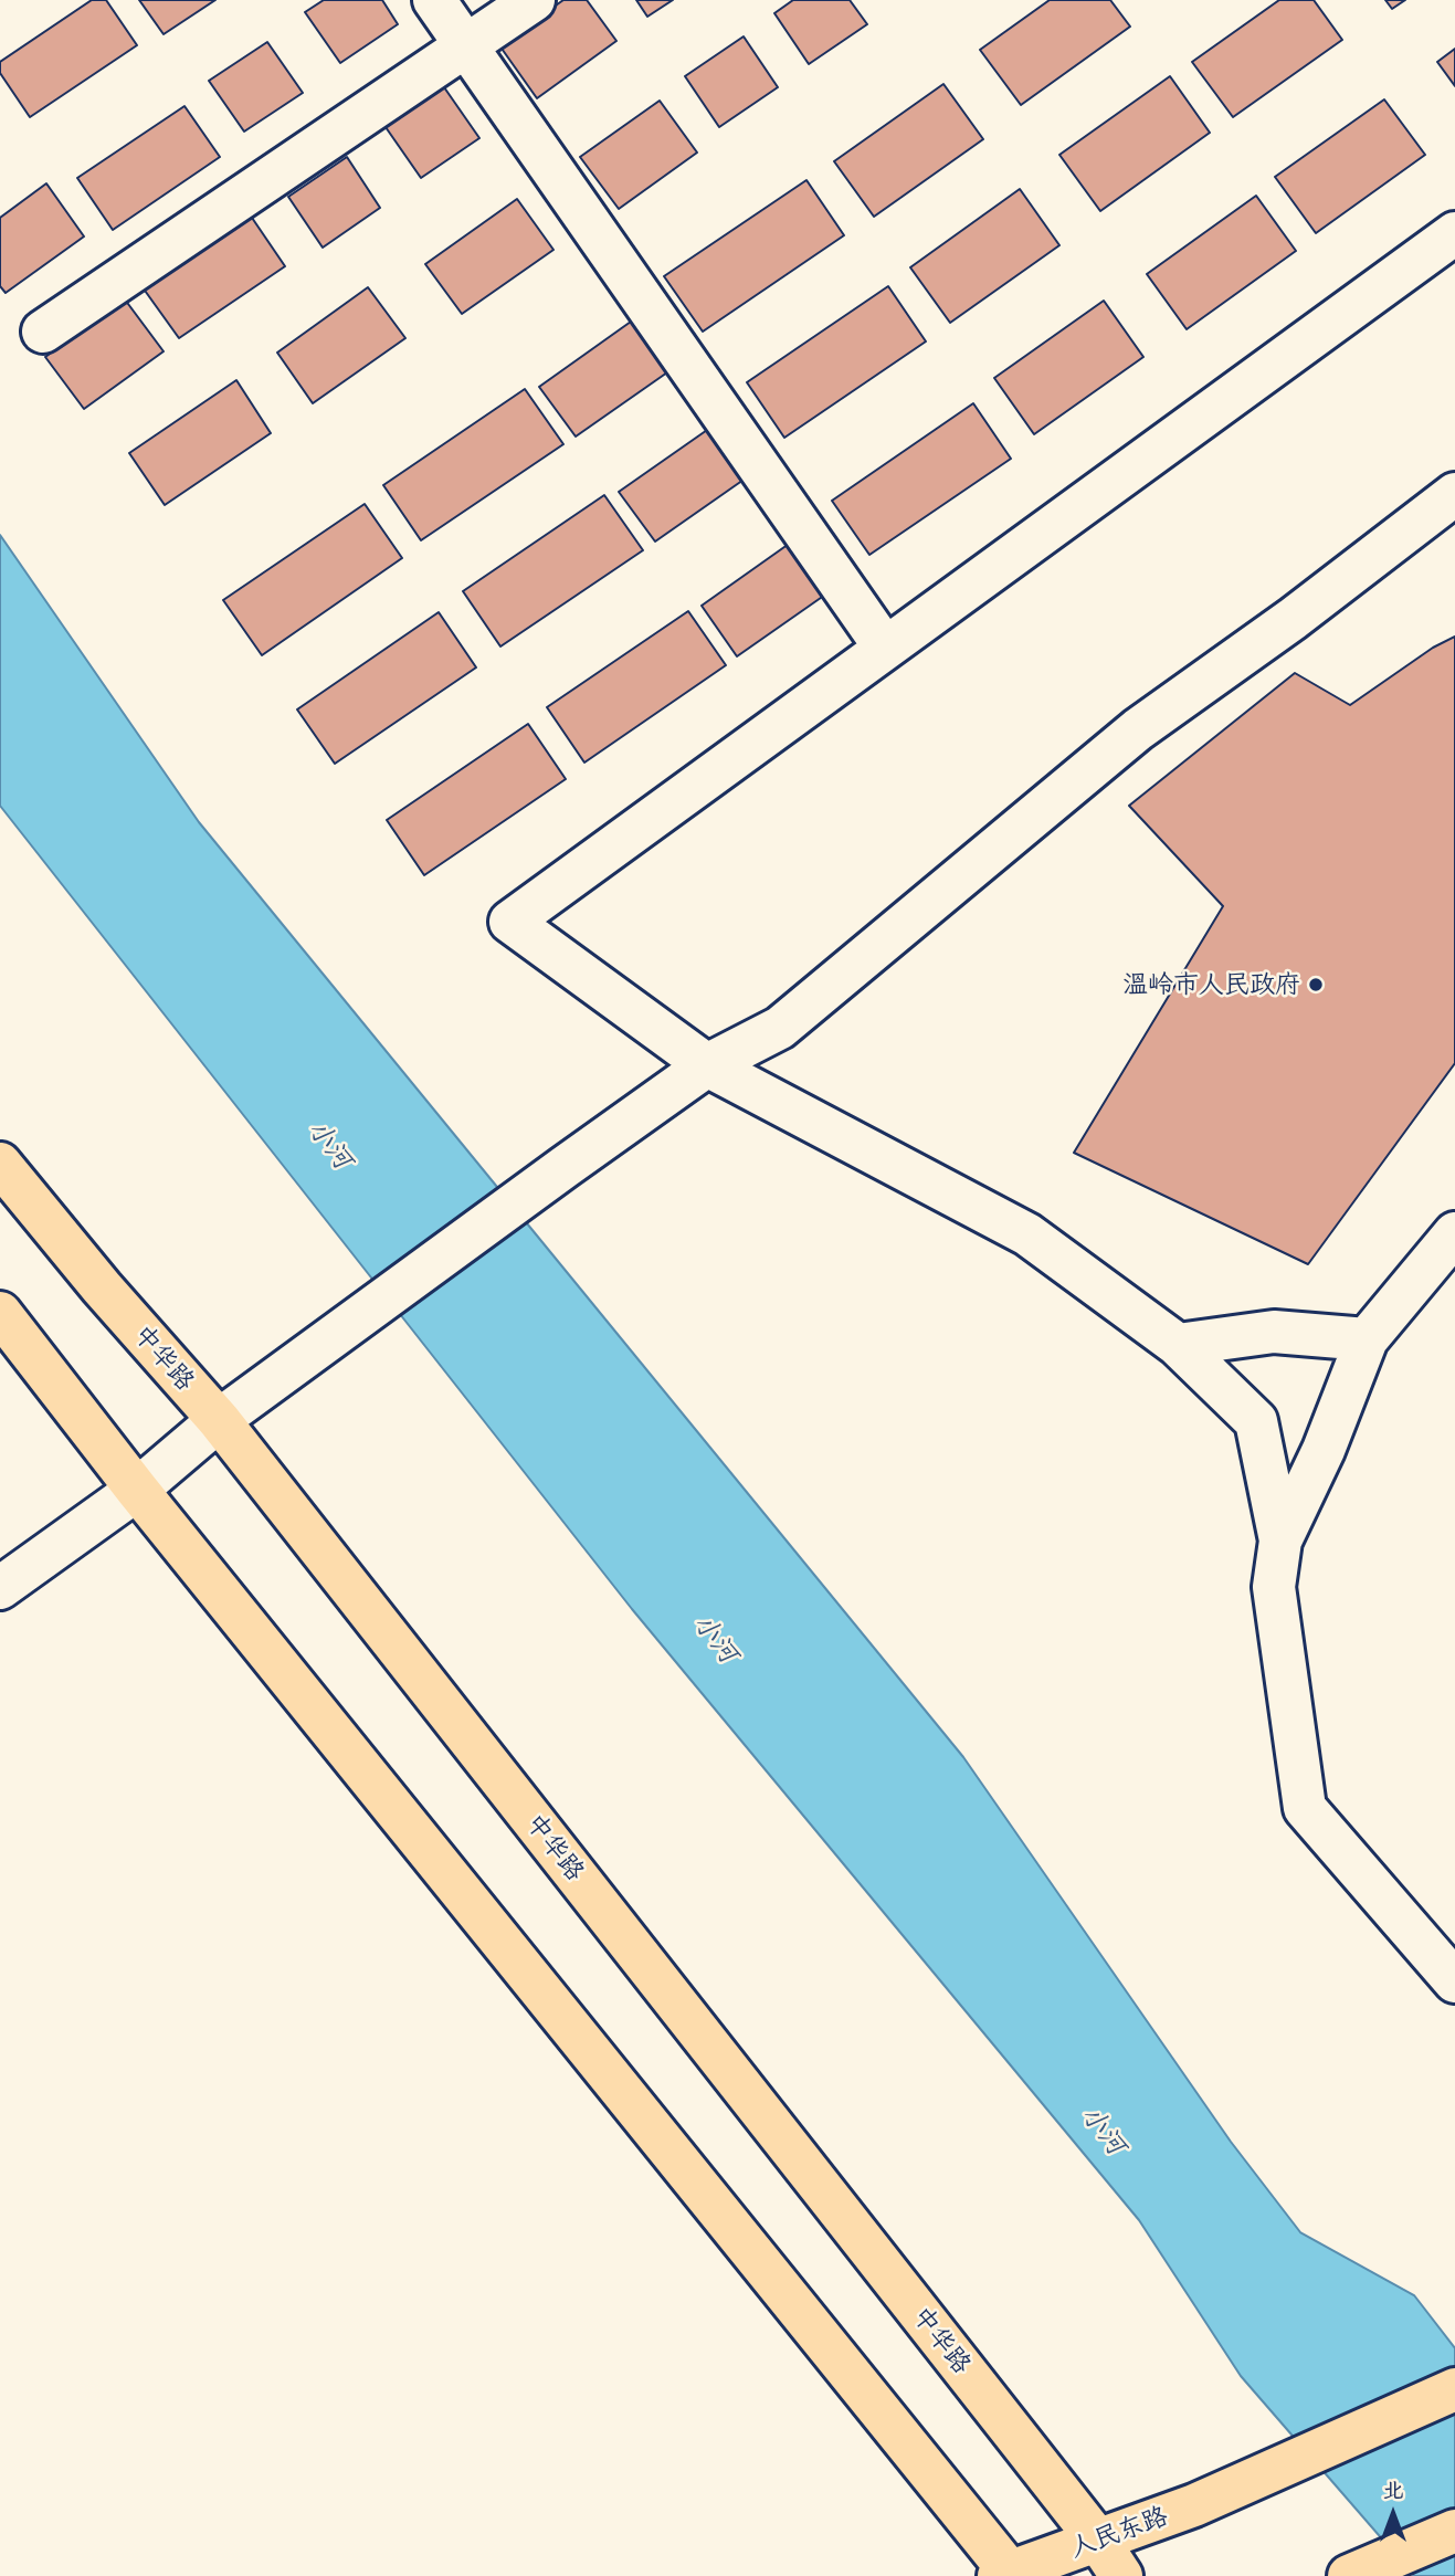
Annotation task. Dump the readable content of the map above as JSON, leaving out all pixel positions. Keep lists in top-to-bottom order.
{
  "streets": {
    "main road": ["中华路", "人民东路"]
  },
  "crossings": [
    ["中华路", "人民东路"]
  ],
  "water": ["小河"],
  "places": ["温岭市人民政府"],
  "north": "top"
}
